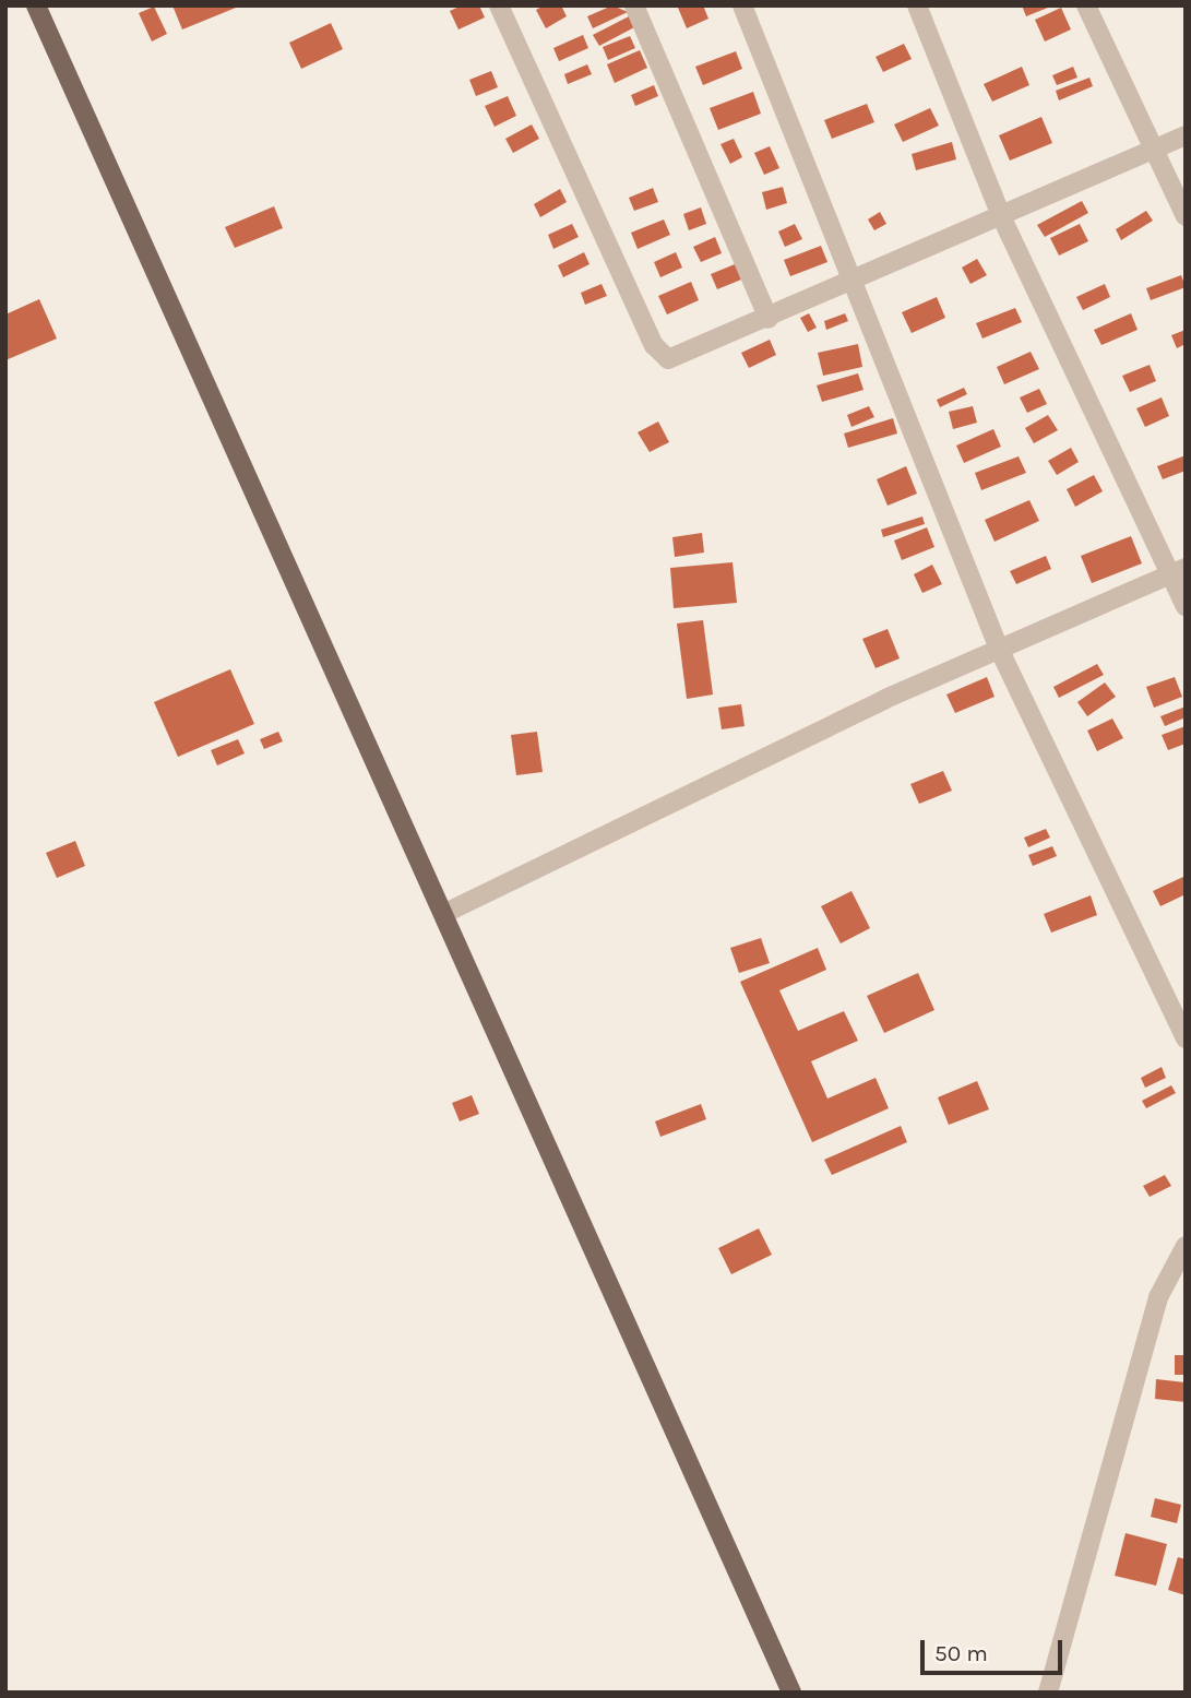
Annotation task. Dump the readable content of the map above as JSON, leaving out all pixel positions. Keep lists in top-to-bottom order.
{
  "scale_bar": "50 m"
}
